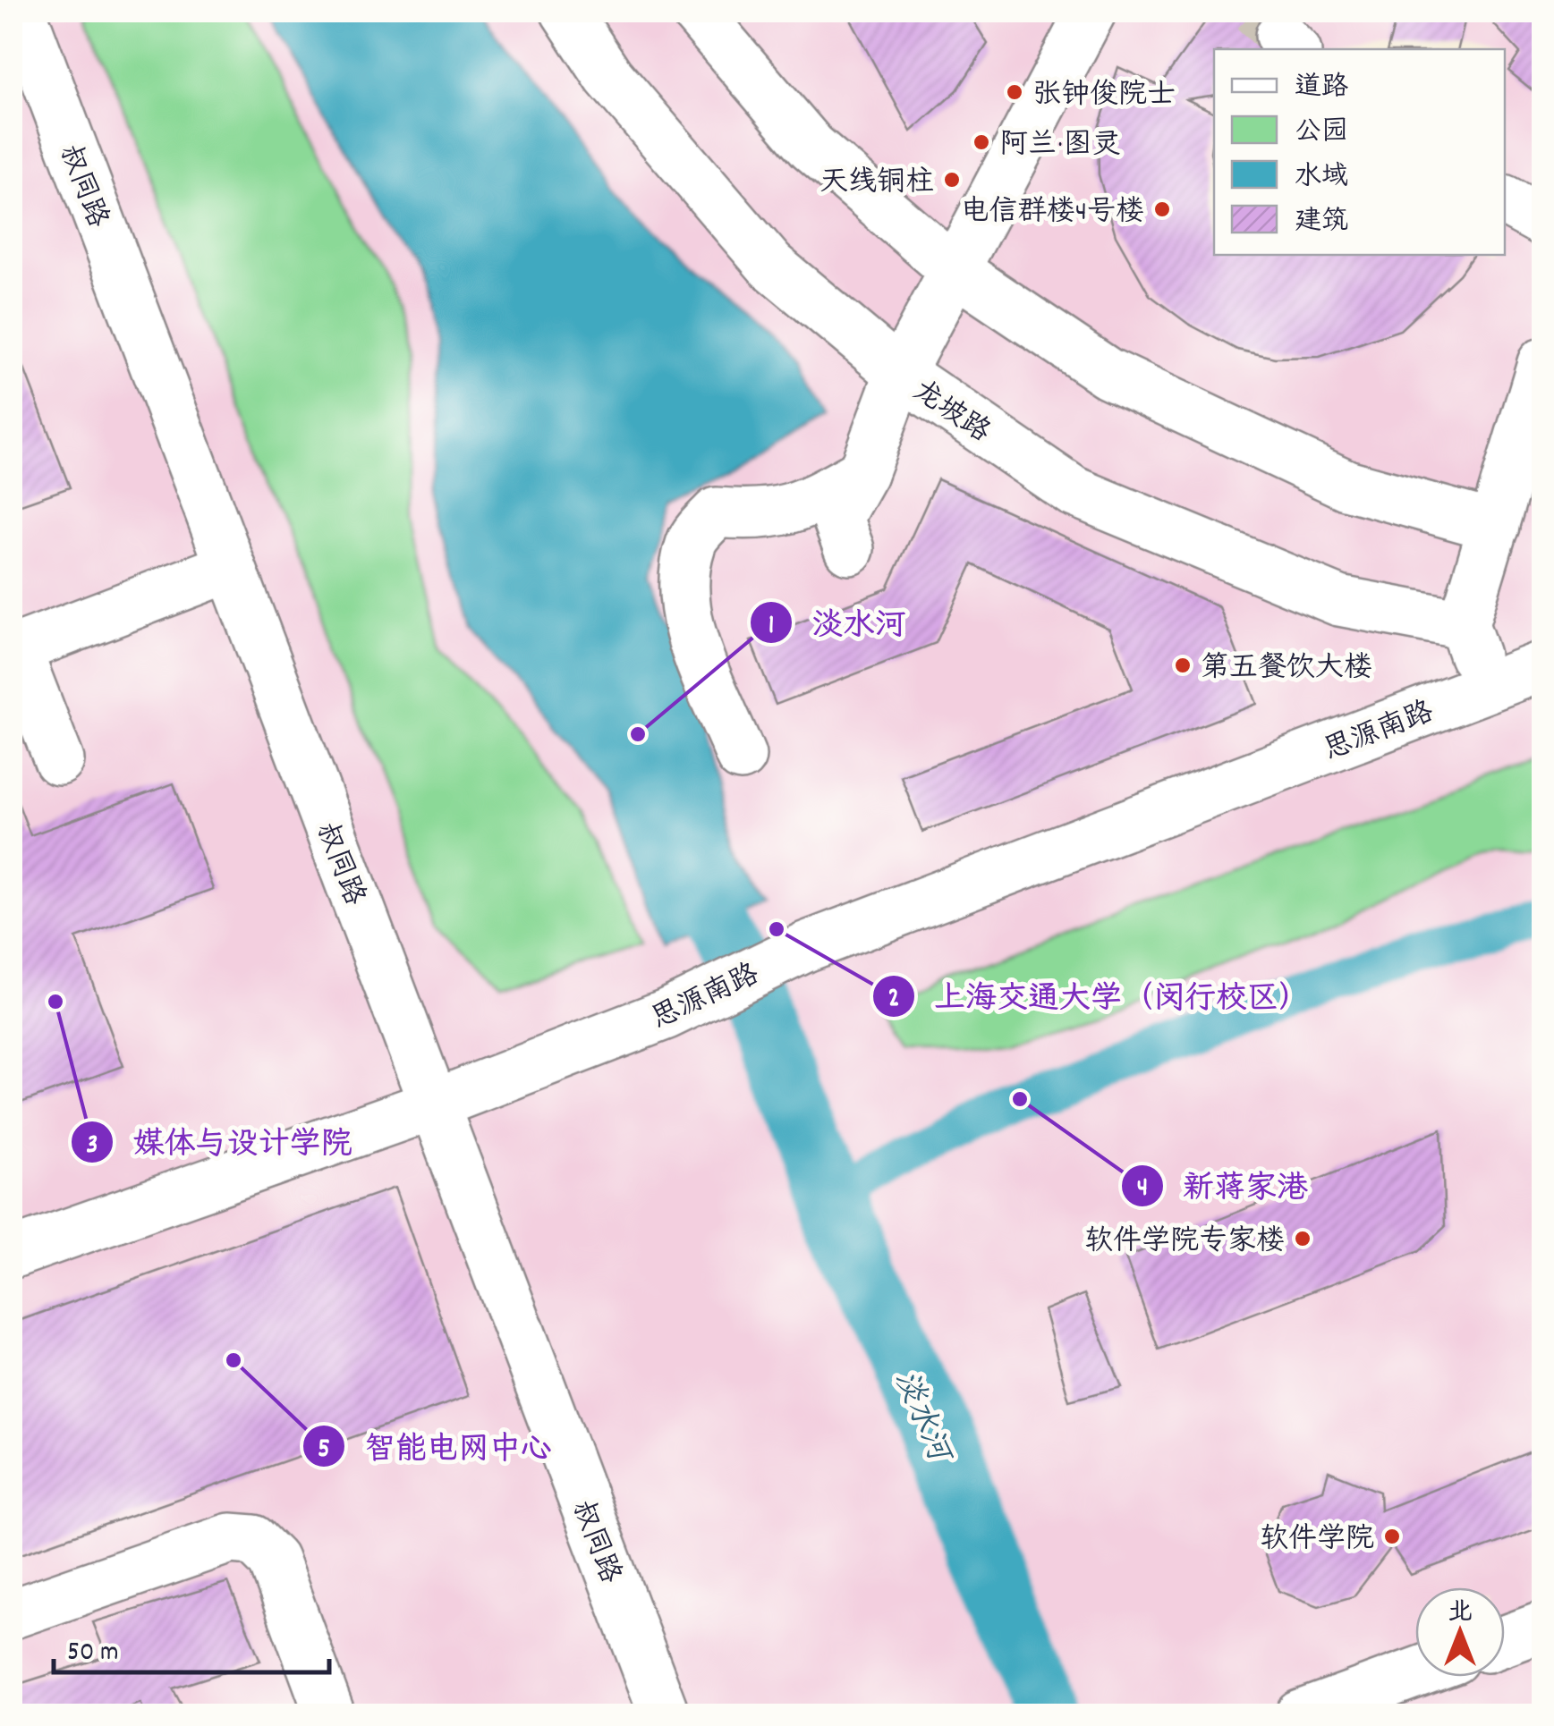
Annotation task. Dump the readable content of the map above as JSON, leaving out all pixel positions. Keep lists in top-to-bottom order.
{
  "streets": {
    "street": ["叔同路", "龙坡路", "思源南路"]
  },
  "crossings": [
    ["叔同路", "思源南路"]
  ],
  "water": ["淡水河"],
  "places": [
    "张钟俊院士",
    "阿兰·图灵",
    "天线铜柱",
    "电信群楼4号楼",
    "第五餐饮大楼",
    "淡水河",
    "上海交通大学（闵行校区）",
    "媒体与设计学院",
    "新蒋家港",
    "软件学院专家楼",
    "智能电网中心",
    "软件学院"
  ],
  "legend": [
    "道路",
    "公园",
    "水域",
    "建筑"
  ],
  "scale_bar": "50 m",
  "north": "top"
}
